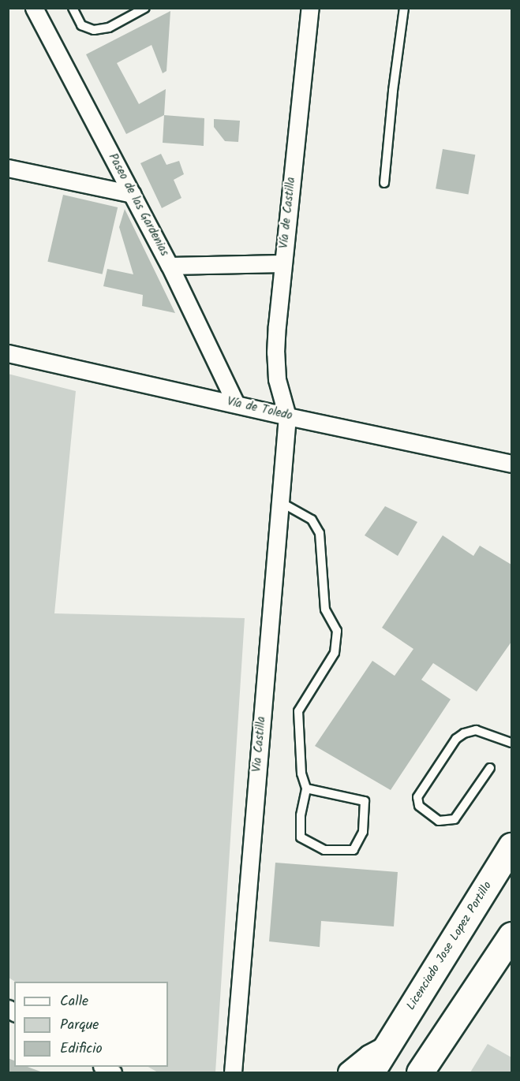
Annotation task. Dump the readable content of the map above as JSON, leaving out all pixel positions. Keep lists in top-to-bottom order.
{
  "streets": {
    "highway": ["Licenciado Jose Lopez Portillo"],
    "street": [
      "Paseo de las Gardenias",
      "Vía de Castilla",
      "Vía de Toledo",
      "Via Castilla"
    ]
  },
  "crossings": [
    ["Paseo de las Gardenias", "Vía de Toledo"],
    ["Vía de Castilla", "Vía de Toledo"],
    ["Vía de Castilla", "Via Castilla"],
    ["Vía de Toledo", "Via Castilla"]
  ],
  "legend": ["Calle", "Parque", "Edificio"]
}
